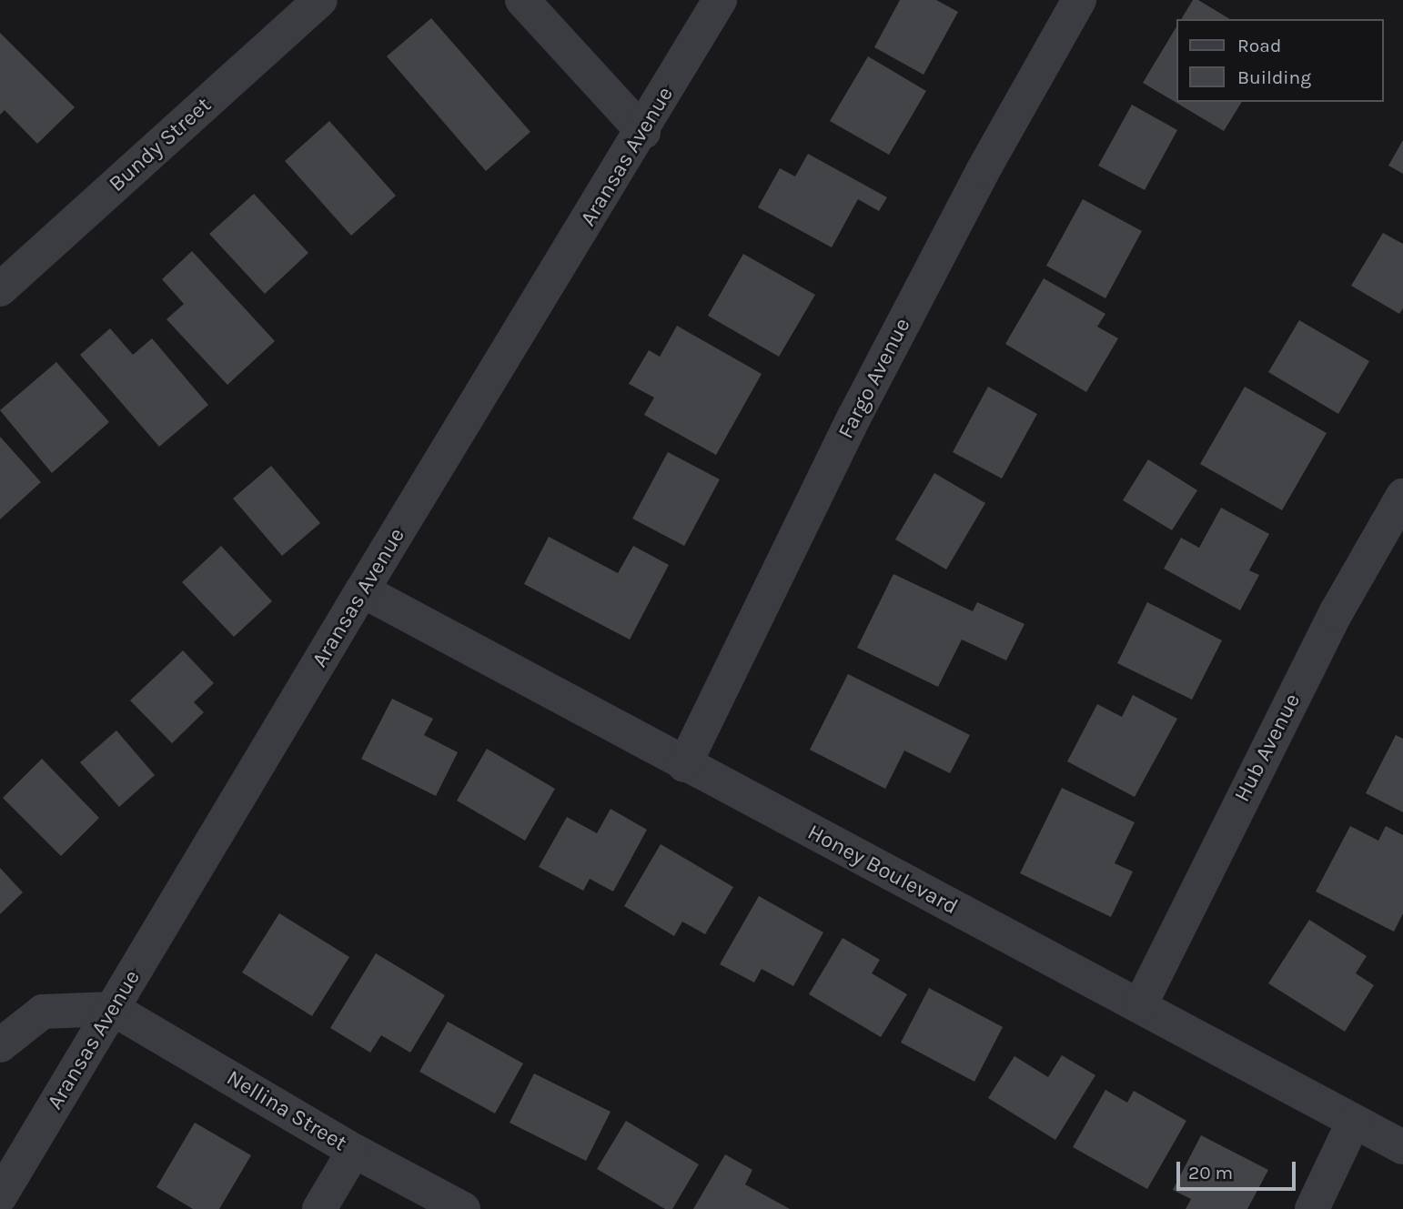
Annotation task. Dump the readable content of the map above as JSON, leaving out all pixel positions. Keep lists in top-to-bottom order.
{
  "streets": {
    "street": [
      "Bundy Street",
      "Aransas Avenue",
      "Fargo Avenue",
      "Hub Avenue",
      "Honey Boulevard",
      "Nellina Street"
    ]
  },
  "crossings": [
    ["Aransas Avenue", "Honey Boulevard"],
    ["Aransas Avenue", "Nellina Street"],
    ["Fargo Avenue", "Honey Boulevard"],
    ["Hub Avenue", "Honey Boulevard"]
  ],
  "legend": ["Road", "Building"],
  "scale_bar": "20 m"
}
